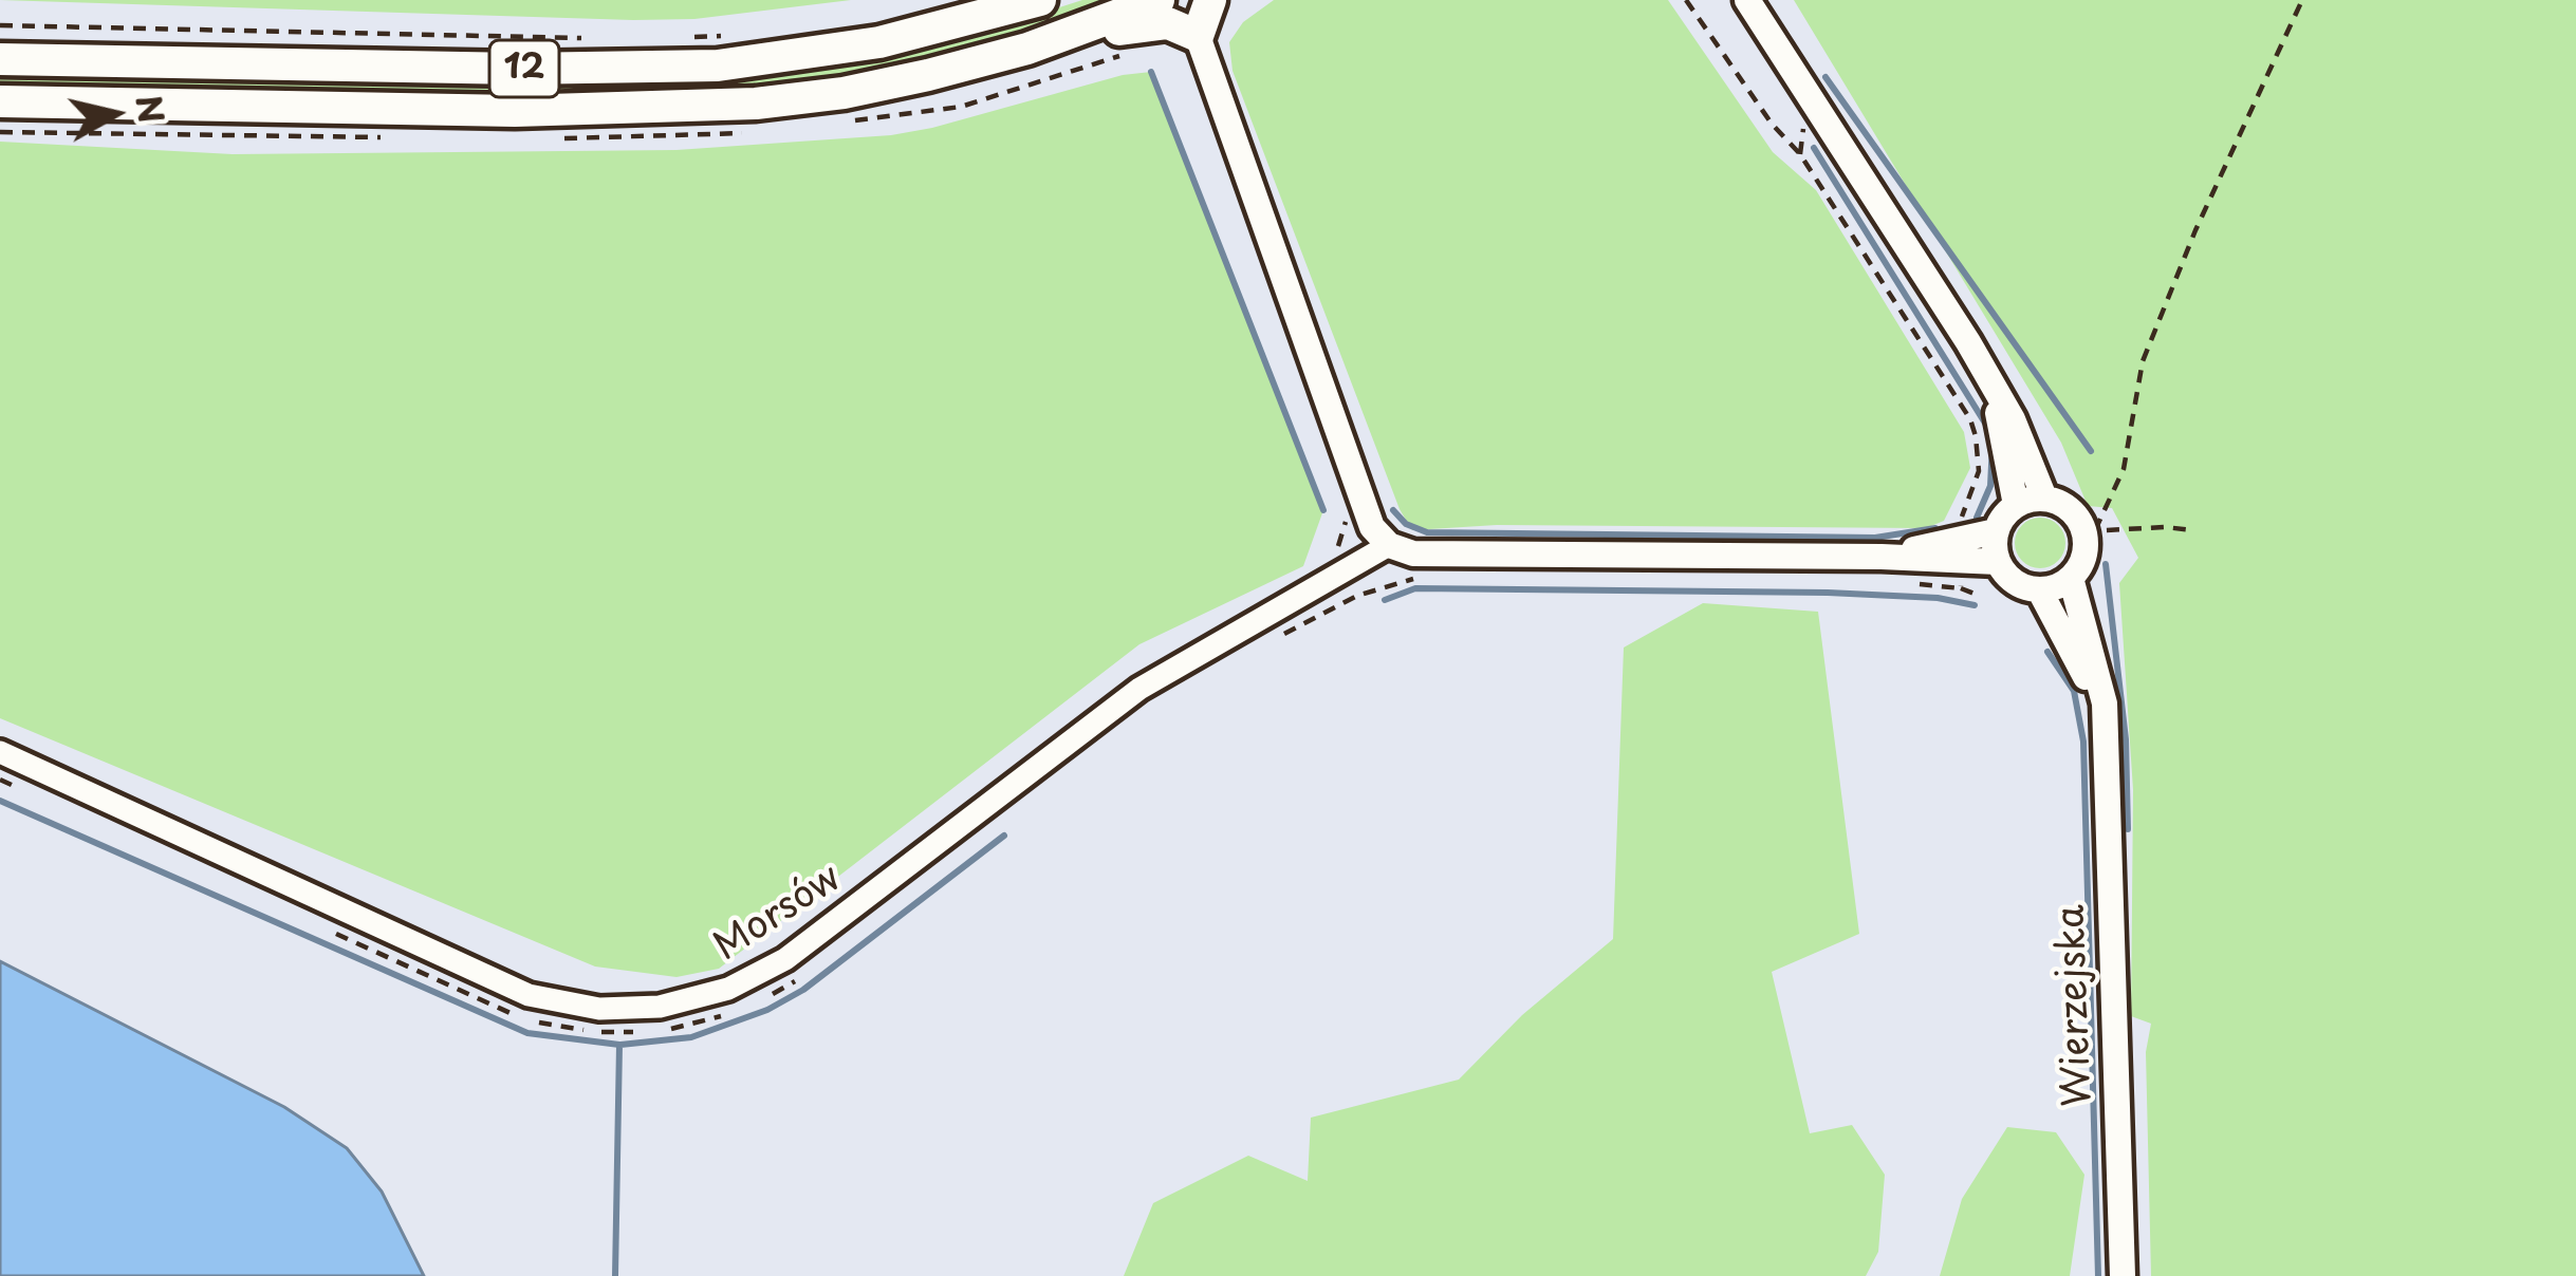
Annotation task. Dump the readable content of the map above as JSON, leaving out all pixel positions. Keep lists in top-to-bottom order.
{
  "streets": {
    "main road": ["12"],
    "street": ["Morsów", "Wierzejska"]
  },
  "north": "right"
}
